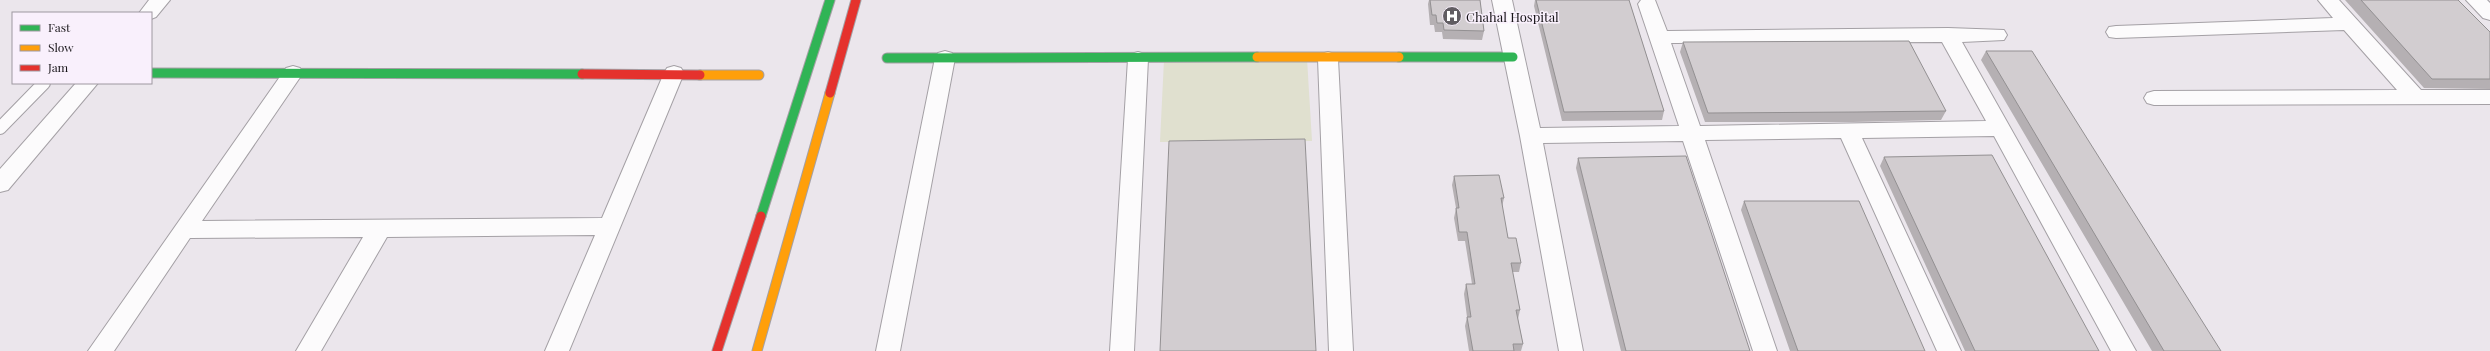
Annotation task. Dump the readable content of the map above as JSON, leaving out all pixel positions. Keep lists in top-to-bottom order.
{
  "places": {
    "hospital": ["Chahal Hospital"]
  },
  "legend": ["Fast", "Slow", "Jam"]
}
